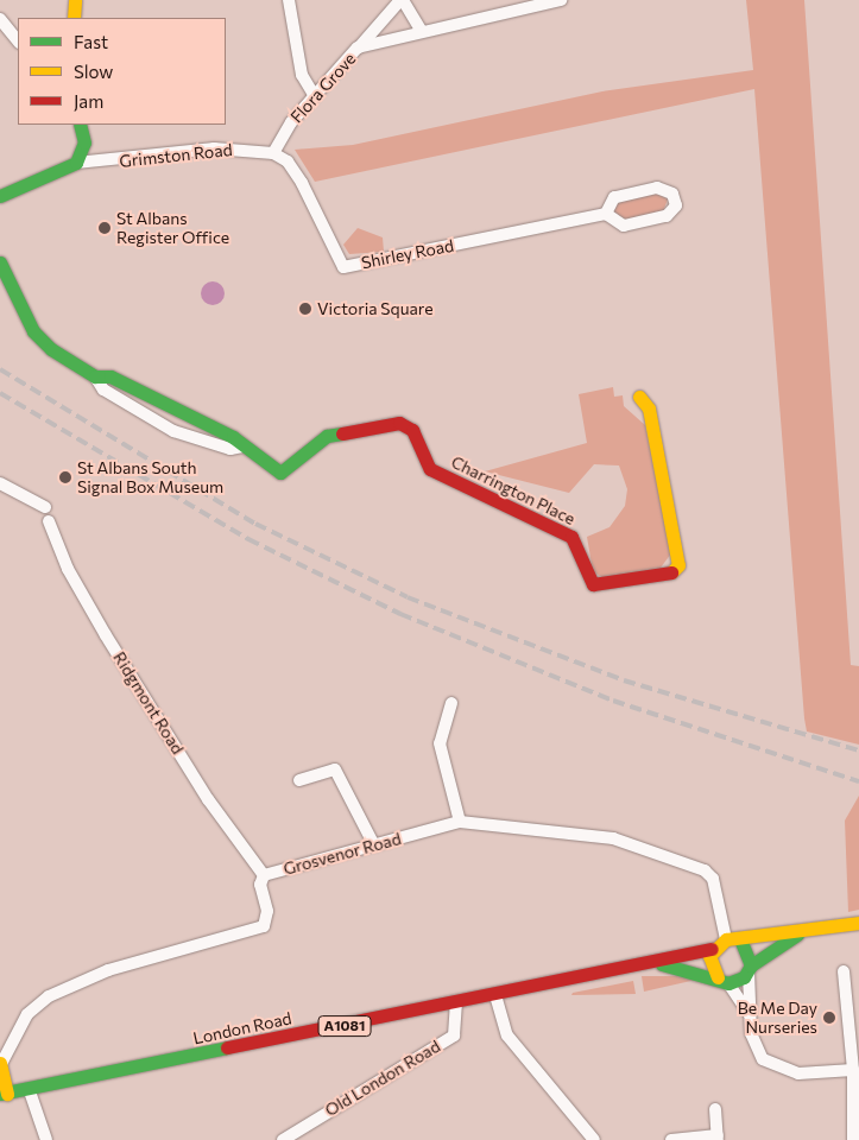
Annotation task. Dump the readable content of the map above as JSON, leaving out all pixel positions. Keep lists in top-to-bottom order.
{
  "streets": {
    "main road": ["Charrington Place", "A1081", "London Road"],
    "street": [
      "Flora Grove",
      "Grimston Road",
      "Shirley Road",
      "Ridgmont Road",
      "Grosvenor Road",
      "Old London Road"
    ]
  },
  "crossings": [
    ["Flora Grove", "Grimston Road"],
    ["Flora Grove", "Shirley Road"],
    ["Grimston Road", "Shirley Road"],
    ["Ridgmont Road", "Grosvenor Road"],
    ["Grosvenor Road", "London Road"],
    ["London Road", "Old London Road"]
  ],
  "places": [
    "St Albans Register Office",
    "Victoria Square",
    "St Albans South Signal Box Museum",
    "Be Me Day Nurseries"
  ],
  "legend": ["Fast", "Slow", "Jam"]
}
